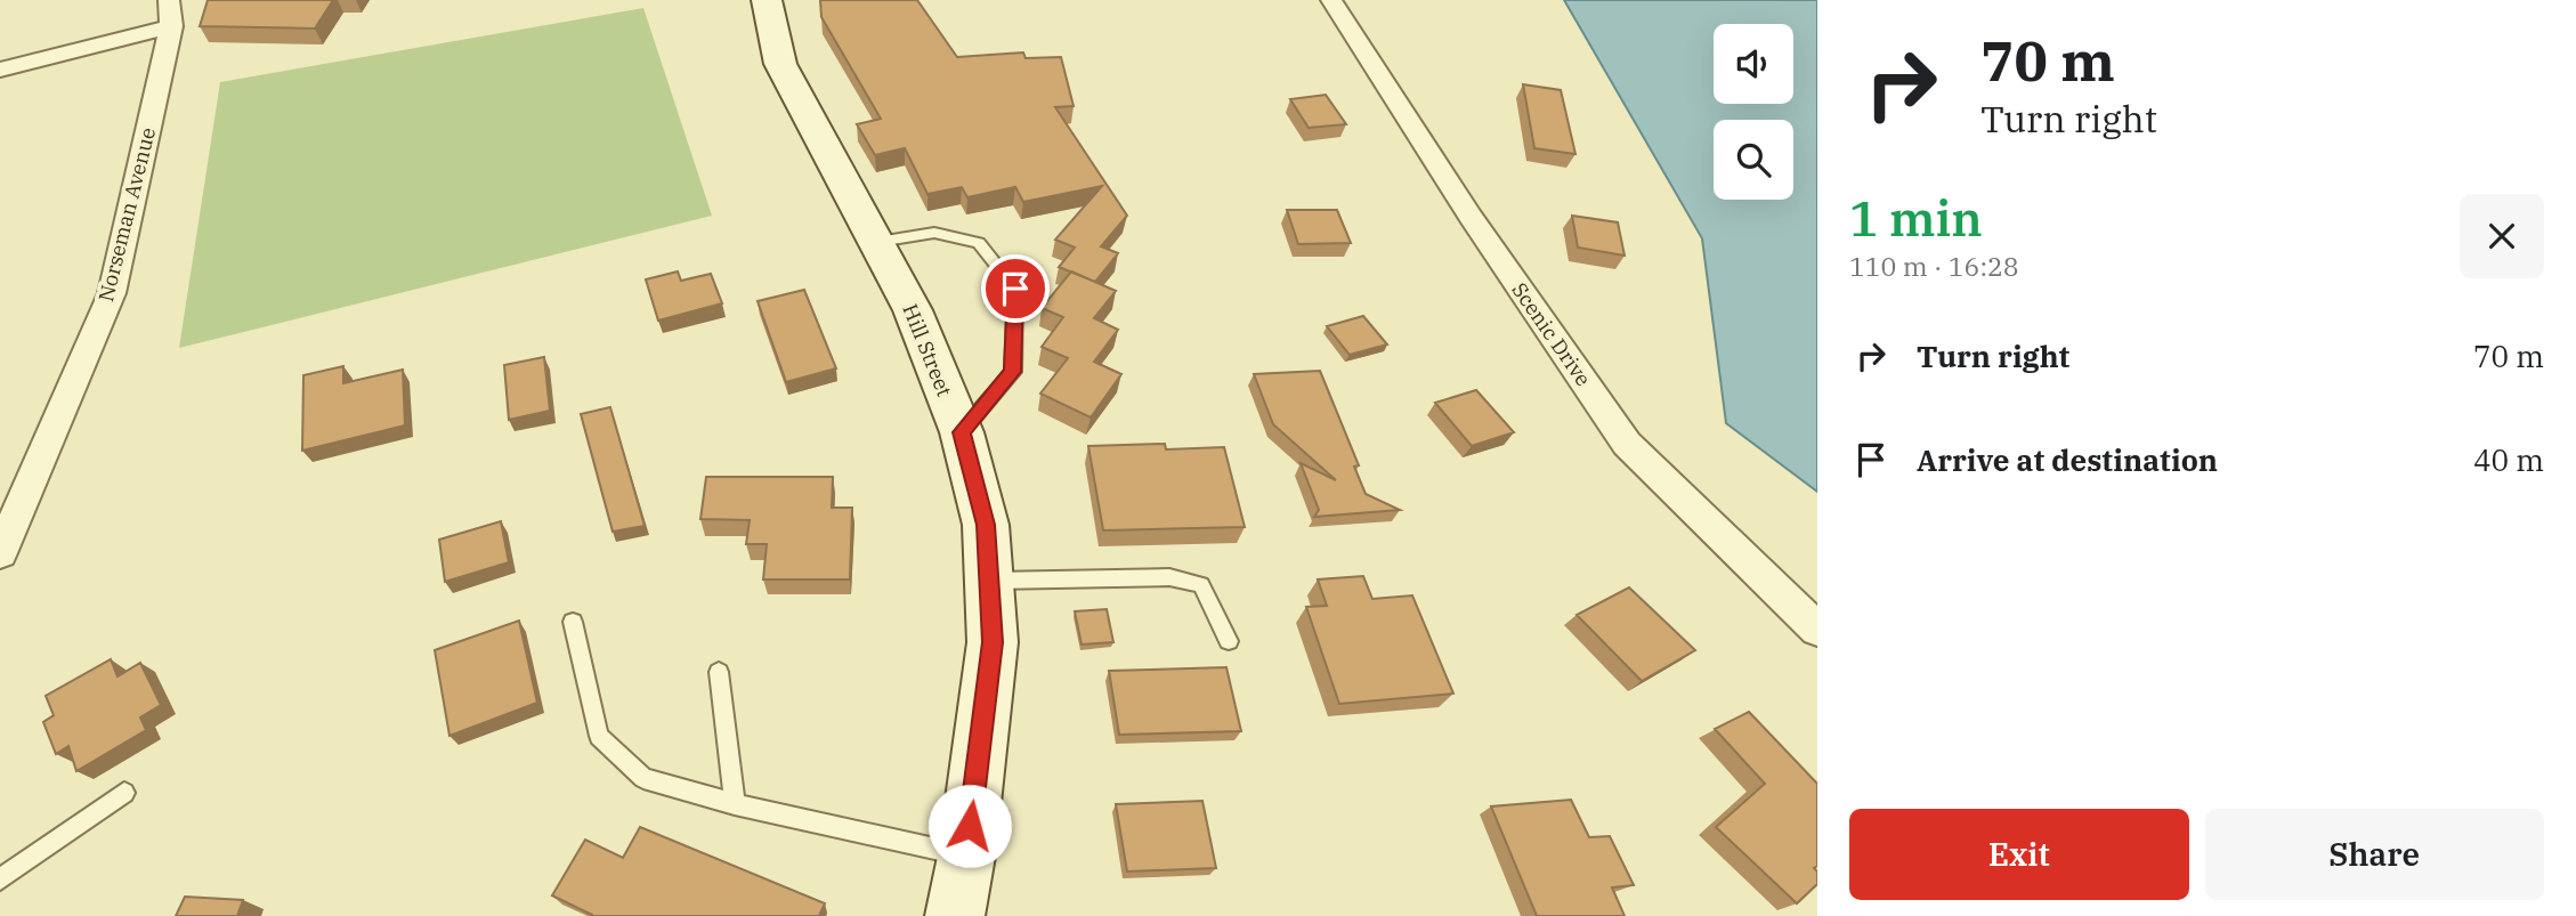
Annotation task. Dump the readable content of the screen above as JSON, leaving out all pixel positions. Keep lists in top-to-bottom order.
{
  "streets": {
    "street": ["Norseman Avenue", "Scenic Drive", "Hill Street"]
  },
  "page": {
    "turn": ["70 m", "Turn right"],
    "heading": ["1 min", "110 m · 16:28"],
    "list": [
      {
        "name": "Turn right",
        "value": "70 m"
      },
      {
        "name": "Arrive at destination",
        "value": "40 m"
      }
    ],
    "buttons": ["Exit", "Share"]
  }
}
